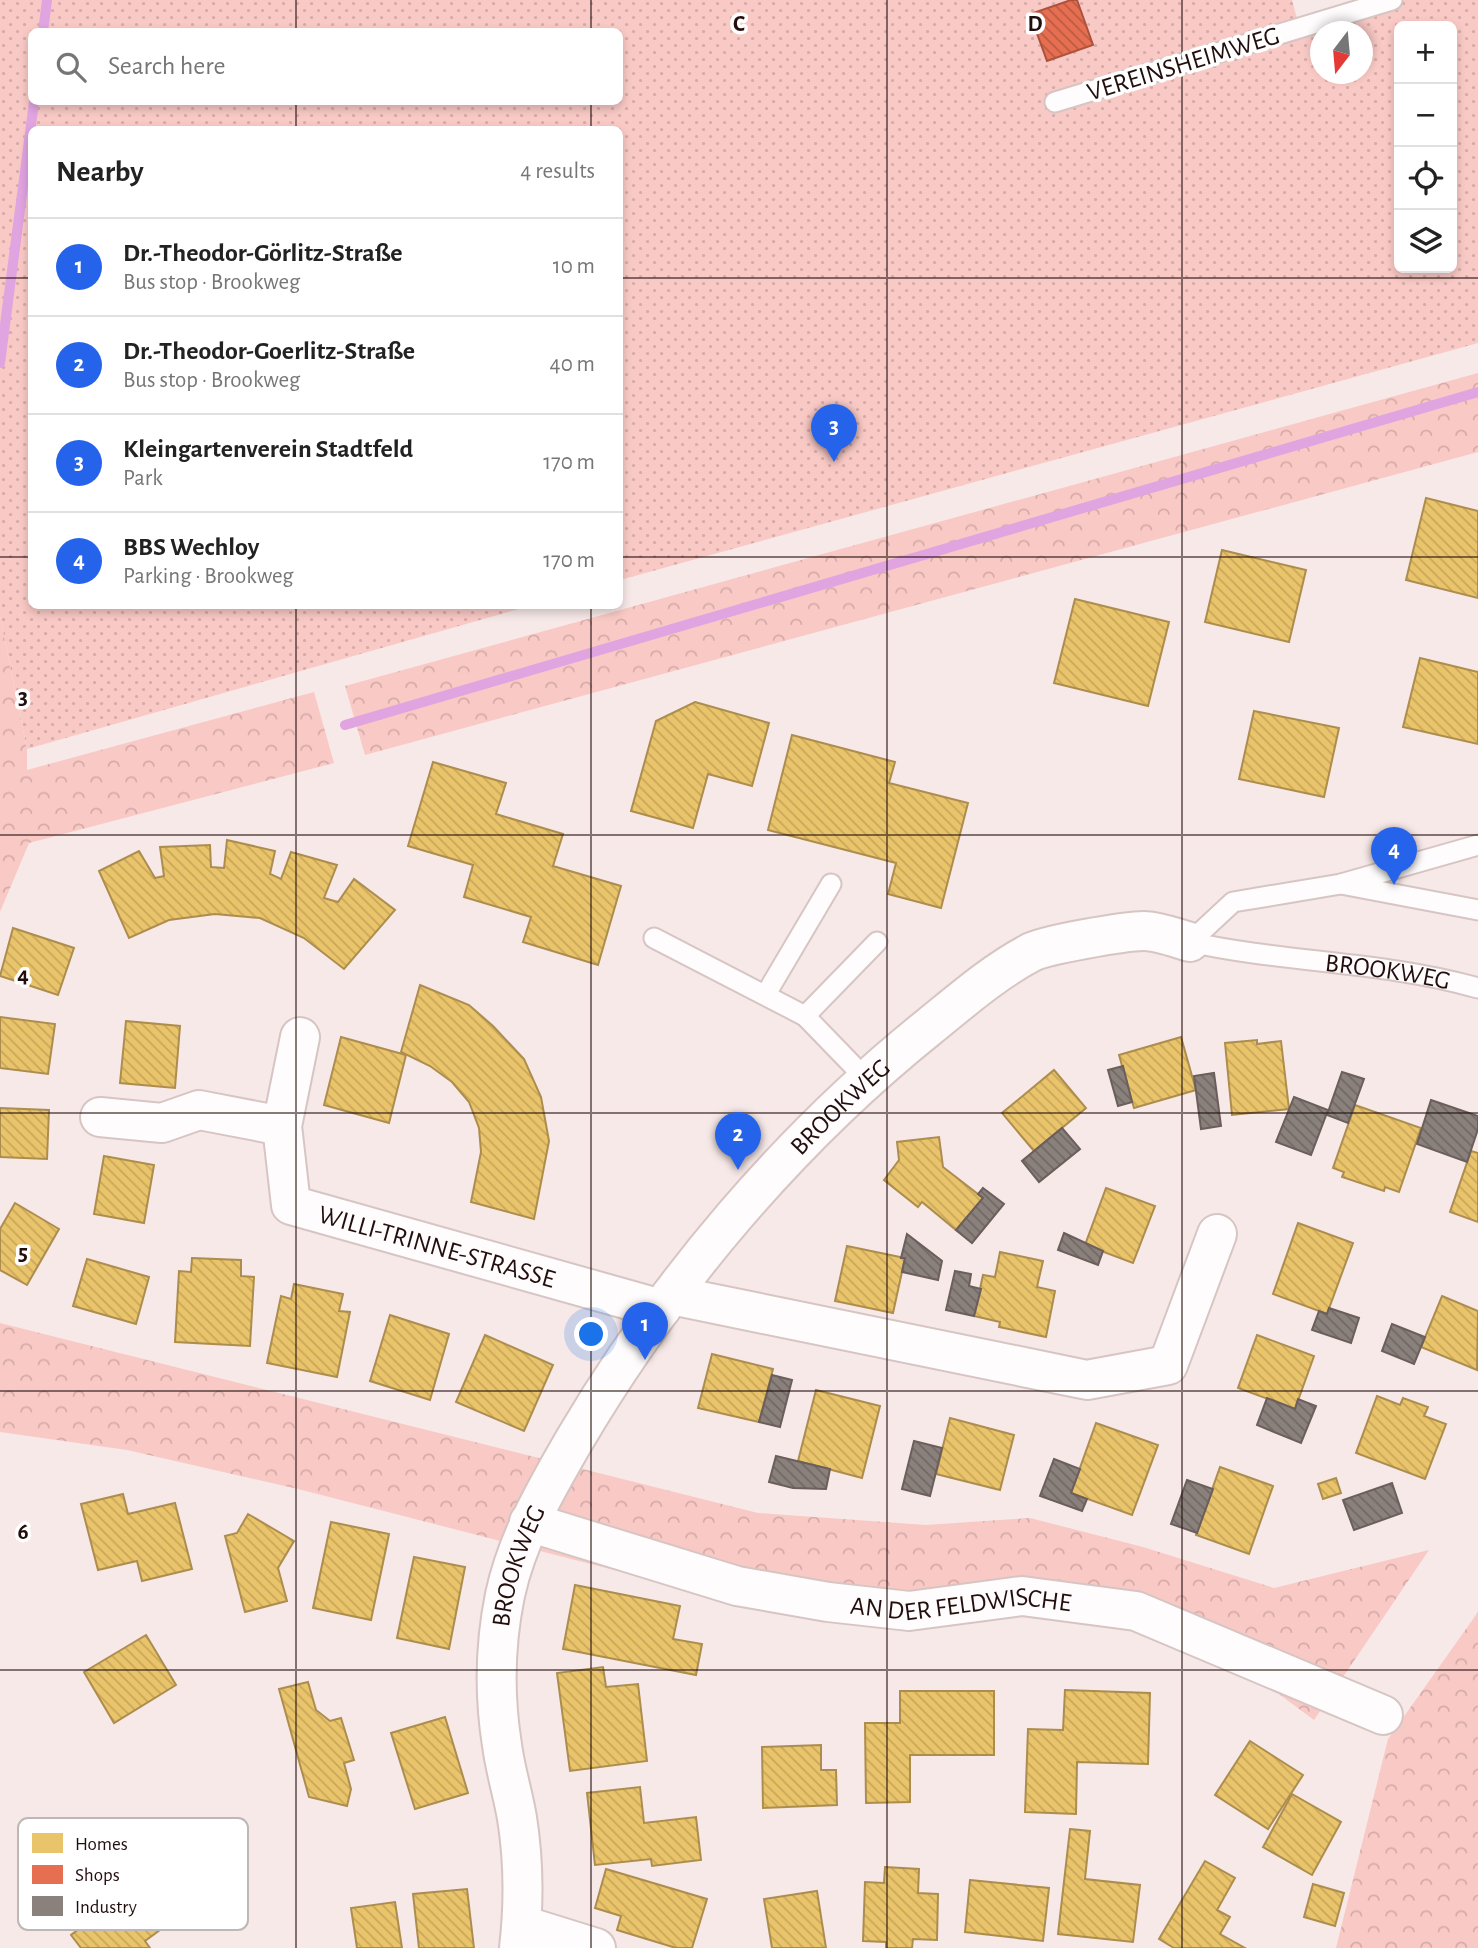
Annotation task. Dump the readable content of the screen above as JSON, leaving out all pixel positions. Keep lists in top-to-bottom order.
{
  "streets": {
    "street": ["BROOKWEG", "WILLI-TRINNE-STRASSE", "AN DER FELDWISCHE"],
    "lane": ["VEREINSHEIMWEG"]
  },
  "crossings": [
    ["BROOKWEG", "WILLI-TRINNE-STRASSE"],
    ["BROOKWEG", "AN DER FELDWISCHE"]
  ],
  "legend": ["Homes", "Shops", "Industry"],
  "north": "bottom",
  "page": {
    "map_buttons": ["+", "−"],
    "search": "Search here",
    "heading": ["Nearby", "4 results"],
    "list": [
      {
        "mark": "1",
        "name": "Dr.-Theodor-Görlitz-Straße",
        "note": "Bus stop · Brookweg",
        "value": "10 m"
      },
      {
        "mark": "2",
        "name": "Dr.-Theodor-Goerlitz-Straße",
        "note": "Bus stop · Brookweg",
        "value": "40 m"
      },
      {
        "mark": "3",
        "name": "Kleingartenverein Stadtfeld",
        "note": "Park",
        "value": "170 m"
      },
      {
        "mark": "4",
        "name": "BBS Wechloy",
        "note": "Parking · Brookweg",
        "value": "170 m"
      }
    ],
    "pins": [
      "3",
      "4",
      "2",
      "1"
    ]
  },
  "grid": {
    "columns": ["C", "D"],
    "rows": [
      "3",
      "4",
      "5",
      "6"
    ]
  }
}
